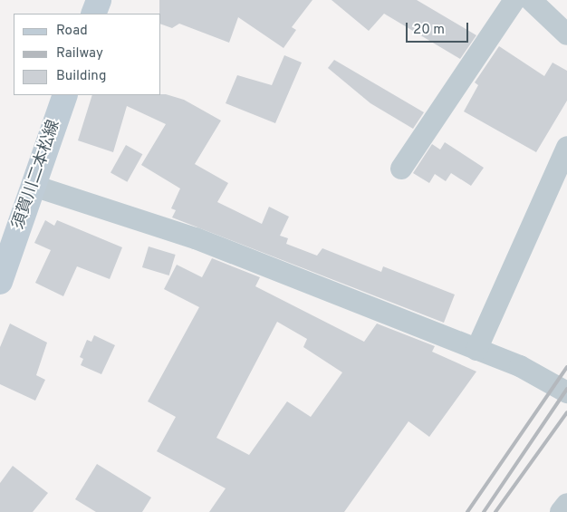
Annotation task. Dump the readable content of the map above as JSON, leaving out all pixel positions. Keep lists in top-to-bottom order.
{
  "streets": {
    "main road": ["須賀川二本松線"]
  },
  "legend": ["Road", "Railway", "Building"],
  "scale_bar": "20 m"
}
